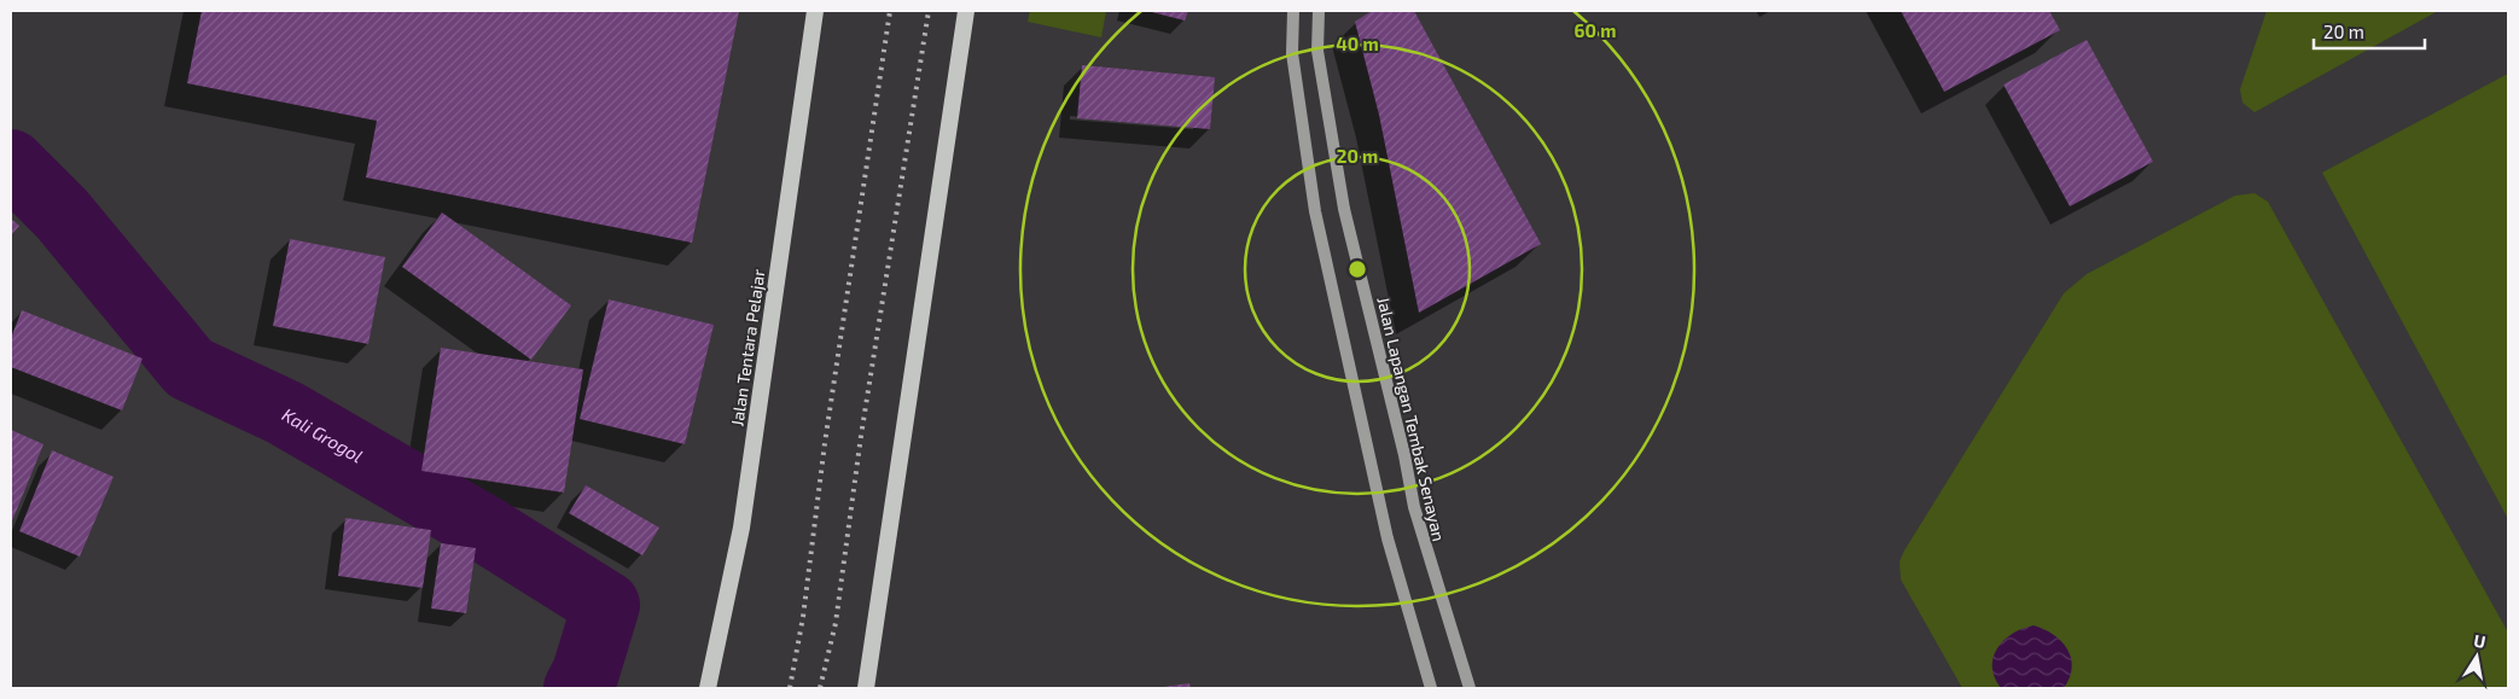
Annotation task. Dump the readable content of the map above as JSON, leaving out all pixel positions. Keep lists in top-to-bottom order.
{
  "streets": {
    "highway": ["Jalan Tentara Pelajar"],
    "main road": ["Jalan Lapangan Tembak Senayan"]
  },
  "water": ["Kali Grogol"],
  "scale_bar": "20 m",
  "north": "top",
  "rings": ["60 m", "40 m", "20 m"]
}
